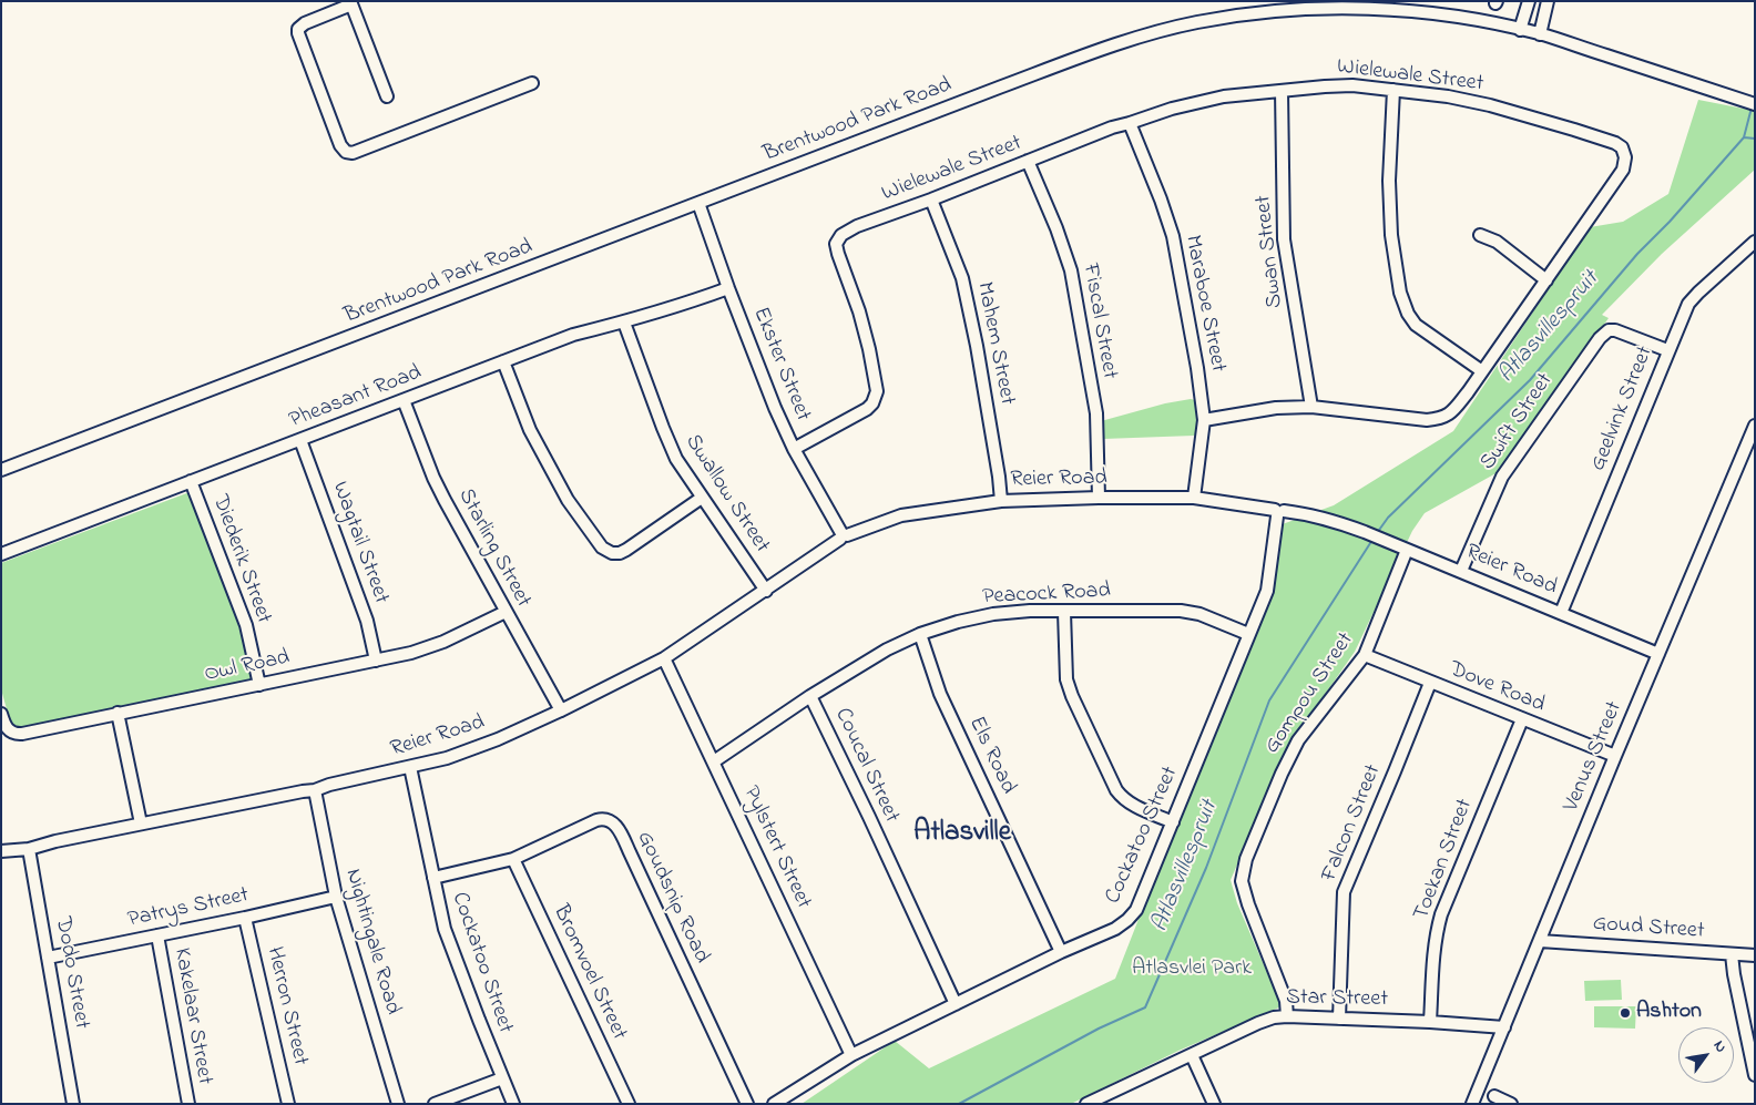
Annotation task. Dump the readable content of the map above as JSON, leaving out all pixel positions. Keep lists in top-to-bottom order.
{
  "streets": {
    "street": [
      "Wielewale Street",
      "Brentwood Park Road",
      "Swan Street",
      "Maraboe Street",
      "Fiscal Street",
      "Mahem Street",
      "Ekster Street",
      "Pheasant Road",
      "Geelvink Street",
      "Swift Street",
      "Reier Road",
      "Swallow Street",
      "Wagtail Street",
      "Starling Street",
      "Diederik Street",
      "Peacock Road",
      "Owl Road",
      "Dove Road",
      "Gompou Street",
      "Els Road",
      "Venus Street",
      "Coucal Street",
      "Falcon Street",
      "Cockatoo Street",
      "Pylstert Street",
      "Toekan Street",
      "Goudsnip Road",
      "Patrys Street",
      "Goud Street",
      "Nightingale Road",
      "Dodo Street",
      "Bromvoel Street",
      "Star Street",
      "Herron Street",
      "Kakelaar Street"
    ]
  },
  "crossings": [
    ["Wielewale Street", "Swan Street"],
    ["Wielewale Street", "Maraboe Street"],
    ["Wielewale Street", "Fiscal Street"],
    ["Wielewale Street", "Mahem Street"],
    ["Wielewale Street", "Ekster Street"],
    ["Brentwood Park Road", "Ekster Street"],
    ["Maraboe Street", "Reier Road"],
    ["Fiscal Street", "Reier Road"],
    ["Mahem Street", "Reier Road"],
    ["Ekster Street", "Pheasant Road"],
    ["Ekster Street", "Reier Road"],
    ["Pheasant Road", "Swallow Street"],
    ["Pheasant Road", "Wagtail Street"],
    ["Pheasant Road", "Starling Street"],
    ["Pheasant Road", "Diederik Street"],
    ["Geelvink Street", "Swift Street"],
    ["Geelvink Street", "Reier Road"],
    ["Swift Street", "Reier Road"],
    ["Reier Road", "Swallow Street"],
    ["Reier Road", "Starling Street"],
    ["Reier Road", "Gompou Street"],
    ["Reier Road", "Venus Street"],
    ["Reier Road", "Cockatoo Street"],
    ["Reier Road", "Pylstert Street"],
    ["Reier Road", "Nightingale Road"],
    ["Reier Road", "Dodo Street"],
    ["Wagtail Street", "Owl Road"],
    ["Starling Street", "Owl Road"],
    ["Diederik Street", "Owl Road"],
    ["Peacock Road", "Els Road"],
    ["Peacock Road", "Coucal Street"],
    ["Peacock Road", "Cockatoo Street"],
    ["Peacock Road", "Pylstert Street"],
    ["Dove Road", "Gompou Street"],
    ["Dove Road", "Venus Street"],
    ["Dove Road", "Falcon Street"],
    ["Dove Road", "Toekan Street"],
    ["Gompou Street", "Star Street"],
    ["Els Road", "Cockatoo Street"],
    ["Venus Street", "Goud Street"],
    ["Venus Street", "Star Street"],
    ["Coucal Street", "Cockatoo Street"],
    ["Falcon Street", "Star Street"],
    ["Cockatoo Street", "Pylstert Street"],
    ["Cockatoo Street", "Goudsnip Road"],
    ["Toekan Street", "Star Street"],
    ["Goudsnip Road", "Bromvoel Street"],
    ["Patrys Street", "Nightingale Road"],
    ["Patrys Street", "Dodo Street"],
    ["Patrys Street", "Herron Street"],
    ["Patrys Street", "Kakelaar Street"]
  ],
  "districts": ["Atlasville"],
  "water": ["Atlasvillespruit"],
  "parks": ["Atlasvlei Park"],
  "places": ["Ashton"],
  "north": "top right"
}
